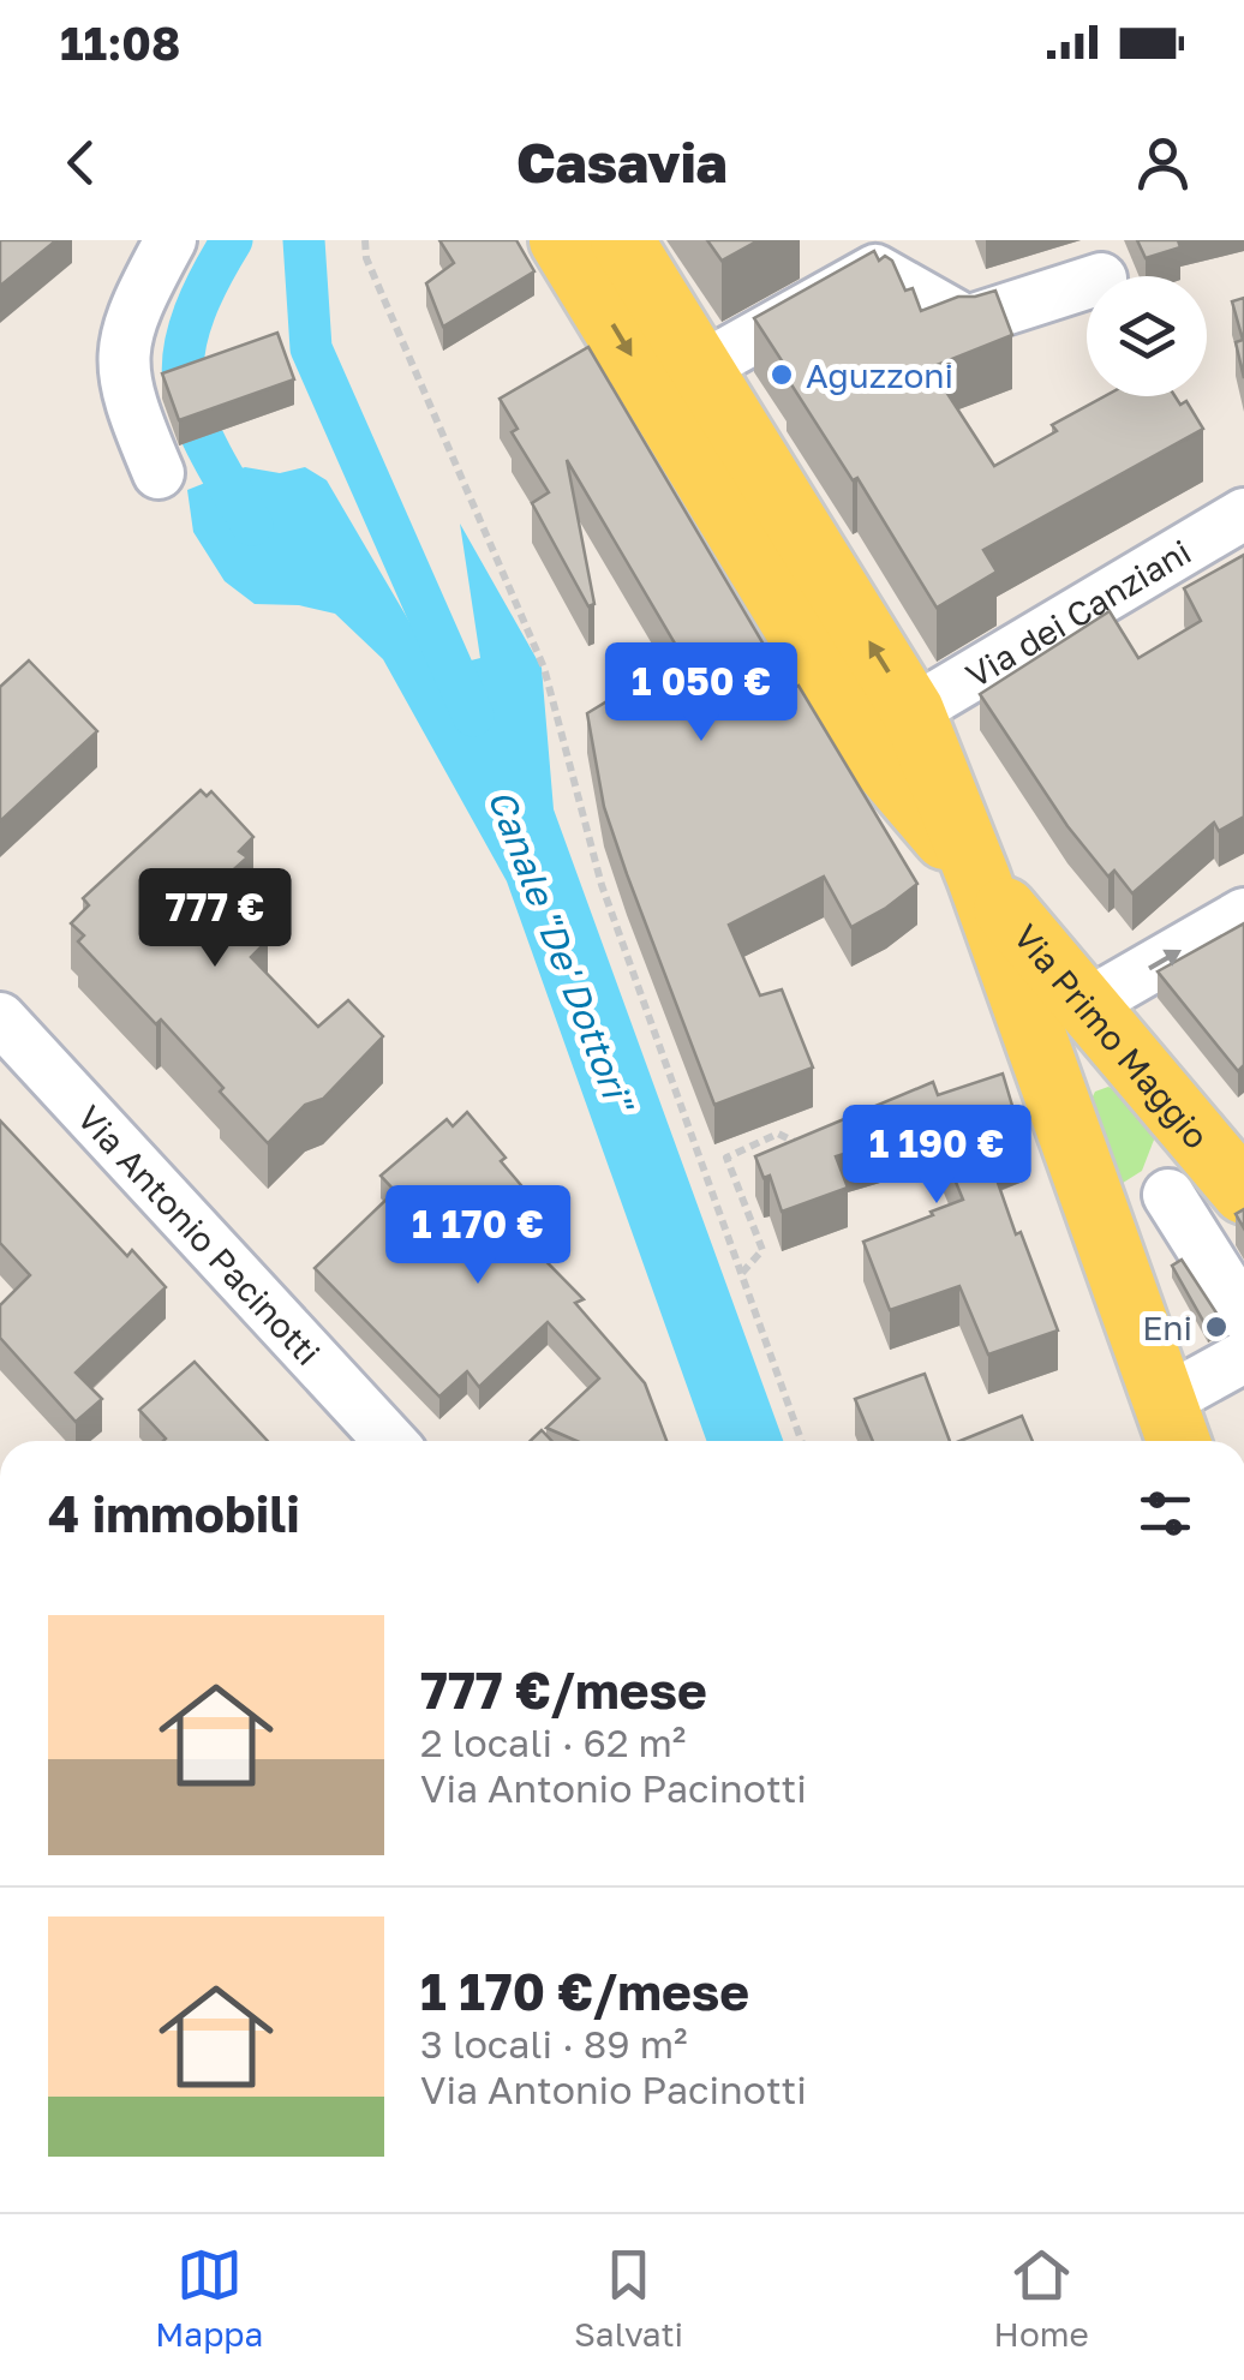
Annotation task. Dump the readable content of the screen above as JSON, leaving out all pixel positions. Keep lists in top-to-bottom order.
{
  "streets": {
    "main road": ["Via Primo Maggio"],
    "street": ["Via dei Canziani", "Via Antonio Pacinotti"]
  },
  "water": ["Canale \"De' Dottori\""],
  "places": ["Aguzzoni", "Eni"],
  "page": {
    "status": "11:08",
    "header": "Casavia",
    "price": [
      "1 050 €",
      "777 €",
      "1 190 €",
      "1 170 €"
    ],
    "heading": "4 immobili",
    "list": [
      {
        "name": "777 €/mese",
        "note": "2 locali · 62 m² · Via Antonio Pacinotti"
      },
      {
        "name": "1 170 €/mese",
        "note": "3 locali · 89 m² · Via Antonio Pacinotti"
      }
    ],
    "tabs": ["Mappa", "Salvati", "Home"]
  }
}
